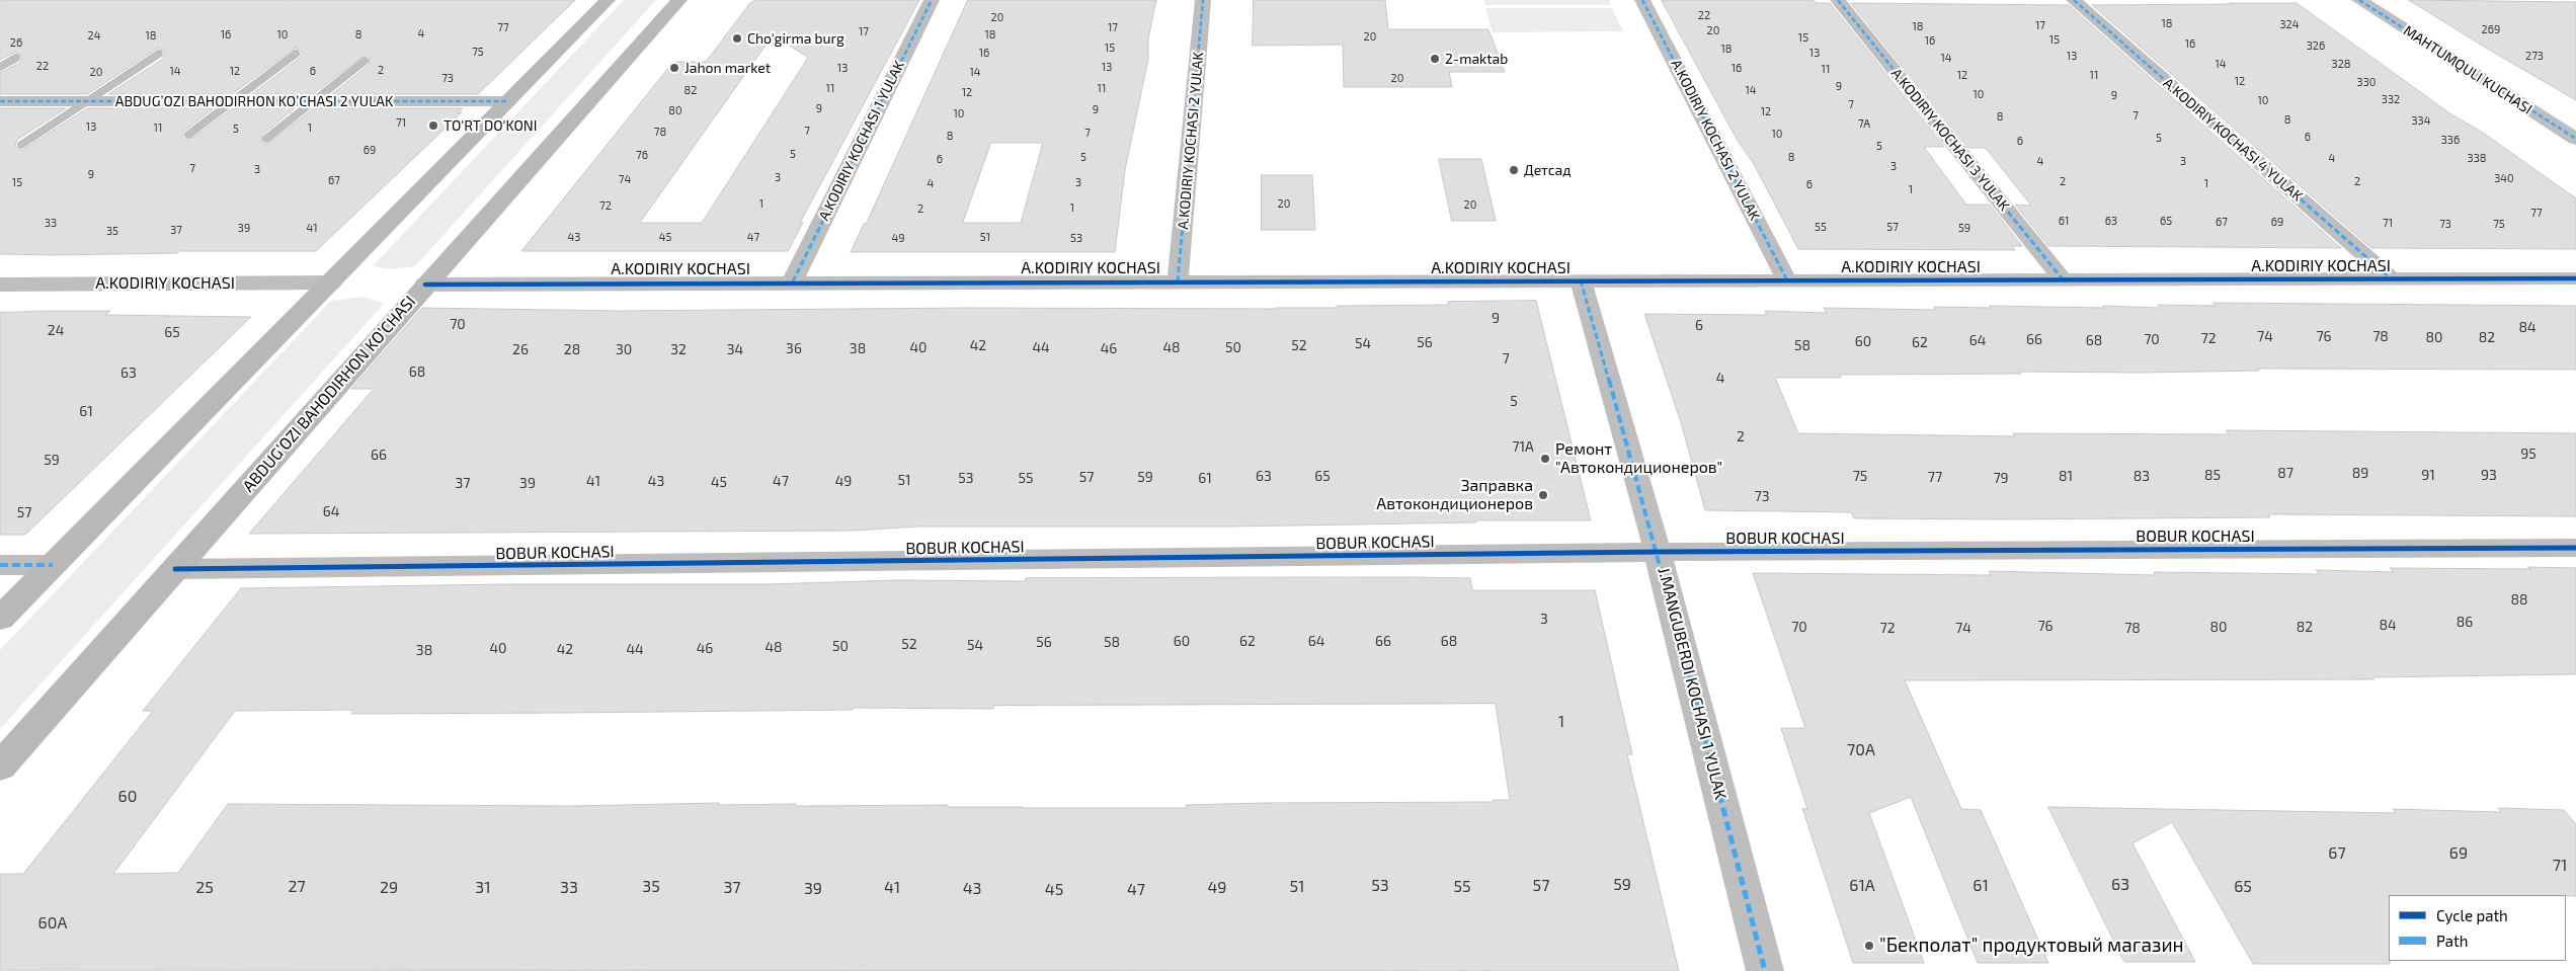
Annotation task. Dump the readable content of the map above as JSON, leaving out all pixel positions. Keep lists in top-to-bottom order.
{
  "streets": {
    "main road": ["ABDUG’OZI BAHODIRHON KO’CHASI"],
    "street": [
      "MAHTUMQULI KUCHASI",
      "ABDUG’OZI BAHODIRHON KO’CHASI 2 YULAK",
      "A.KODIRIY KOCHASI 2 YULAK",
      "A.KODIRIY KOCHASI 3 YULAK",
      "A.KODIRIY KOCHASI 4 YULAK",
      "A.KODIRIY KOCHASI 1 YULAK",
      "A.KODIRIY KOCHASI",
      "BOBUR KOCHASI",
      "J.MANGUBERDI KOCHASI 1 YULAK"
    ]
  },
  "crossings": [
    ["A.KODIRIY KOCHASI 2 YULAK", "A.KODIRIY KOCHASI"],
    ["A.KODIRIY KOCHASI 3 YULAK", "A.KODIRIY KOCHASI"],
    ["A.KODIRIY KOCHASI 4 YULAK", "A.KODIRIY KOCHASI"],
    ["A.KODIRIY KOCHASI 1 YULAK", "A.KODIRIY KOCHASI"],
    ["A.KODIRIY KOCHASI", "ABDUG’OZI BAHODIRHON KO’CHASI"],
    ["A.KODIRIY KOCHASI", "J.MANGUBERDI KOCHASI 1 YULAK"],
    ["ABDUG’OZI BAHODIRHON KO’CHASI", "BOBUR KOCHASI"],
    ["BOBUR KOCHASI", "J.MANGUBERDI KOCHASI 1 YULAK"]
  ],
  "places": [
    "Cho'girma burg",
    "2-maktab",
    "Jahon market",
    "TO'RT DO'KONI",
    "Детсад",
    "Ремонт \"Автокондиционеров\"",
    "Заправка Автокондиционеров",
    "\"Бекполат\" продуктовый магазин"
  ],
  "house_numbers": [
    "22",
    "20",
    "18",
    "324",
    "17",
    "18",
    "77",
    "17",
    "269",
    "20",
    "17",
    "4",
    "16",
    "10",
    "8",
    "18",
    "24",
    "18",
    "20",
    "15",
    "15",
    "16",
    "26",
    "16",
    "326",
    "15",
    "18",
    "75",
    "16",
    "13",
    "13",
    "273",
    "14",
    "14",
    "328",
    "22",
    "13",
    "13",
    "16",
    "11",
    "2",
    "14",
    "12",
    "6",
    "20",
    "14",
    "12",
    "11",
    "73",
    "20",
    "12",
    "330",
    "9",
    "11",
    "11",
    "82",
    "14",
    "12",
    "10",
    "9",
    "332",
    "10",
    "7",
    "9",
    "9",
    "80",
    "12",
    "10",
    "7",
    "8",
    "8",
    "334",
    "71",
    "7A",
    "13",
    "11",
    "1",
    "5",
    "7",
    "78",
    "7",
    "10",
    "8",
    "6",
    "5",
    "336",
    "6",
    "5",
    "69",
    "5",
    "76",
    "5",
    "8",
    "4",
    "338",
    "6",
    "4",
    "3",
    "3",
    "7",
    "3",
    "9",
    "3",
    "340",
    "74",
    "67",
    "2",
    "2",
    "15",
    "3",
    "4",
    "1",
    "6",
    "1",
    "1",
    "20",
    "20",
    "72",
    "1",
    "2",
    "77",
    "61",
    "63",
    "65",
    "67",
    "69",
    "33",
    "71",
    "73",
    "75",
    "55",
    "57",
    "39",
    "41",
    "59",
    "37",
    "35",
    "43",
    "45",
    "47",
    "51",
    "49",
    "53",
    "9",
    "70",
    "6",
    "84",
    "24",
    "65",
    "74",
    "76",
    "78",
    "80",
    "82",
    "72",
    "66",
    "70",
    "64",
    "68",
    "60",
    "56",
    "62",
    "54",
    "42",
    "52",
    "58",
    "40",
    "44",
    "48",
    "50",
    "36",
    "38",
    "46",
    "26",
    "28",
    "30",
    "32",
    "34",
    "7",
    "68",
    "63",
    "4",
    "5",
    "61",
    "2",
    "71A",
    "95",
    "66",
    "59",
    "87",
    "89",
    "85",
    "91",
    "93",
    "63",
    "65",
    "75",
    "81",
    "83",
    "57",
    "59",
    "77",
    "53",
    "55",
    "61",
    "79",
    "51",
    "41",
    "43",
    "47",
    "49",
    "45",
    "37",
    "39",
    "73",
    "64",
    "57",
    "88",
    "3",
    "86",
    "84",
    "76",
    "70",
    "80",
    "82",
    "72",
    "74",
    "78",
    "60",
    "62",
    "64",
    "66",
    "68",
    "56",
    "58",
    "52",
    "54",
    "50",
    "48",
    "40",
    "46",
    "42",
    "44",
    "38",
    "1",
    "70A",
    "60",
    "67",
    "69",
    "71",
    "59",
    "63",
    "53",
    "57",
    "61A",
    "61",
    "27",
    "35",
    "51",
    "55",
    "65",
    "25",
    "29",
    "31",
    "33",
    "37",
    "41",
    "49",
    "39",
    "43",
    "45",
    "47",
    "60A"
  ],
  "legend": ["Cycle path", "Path"]
}
